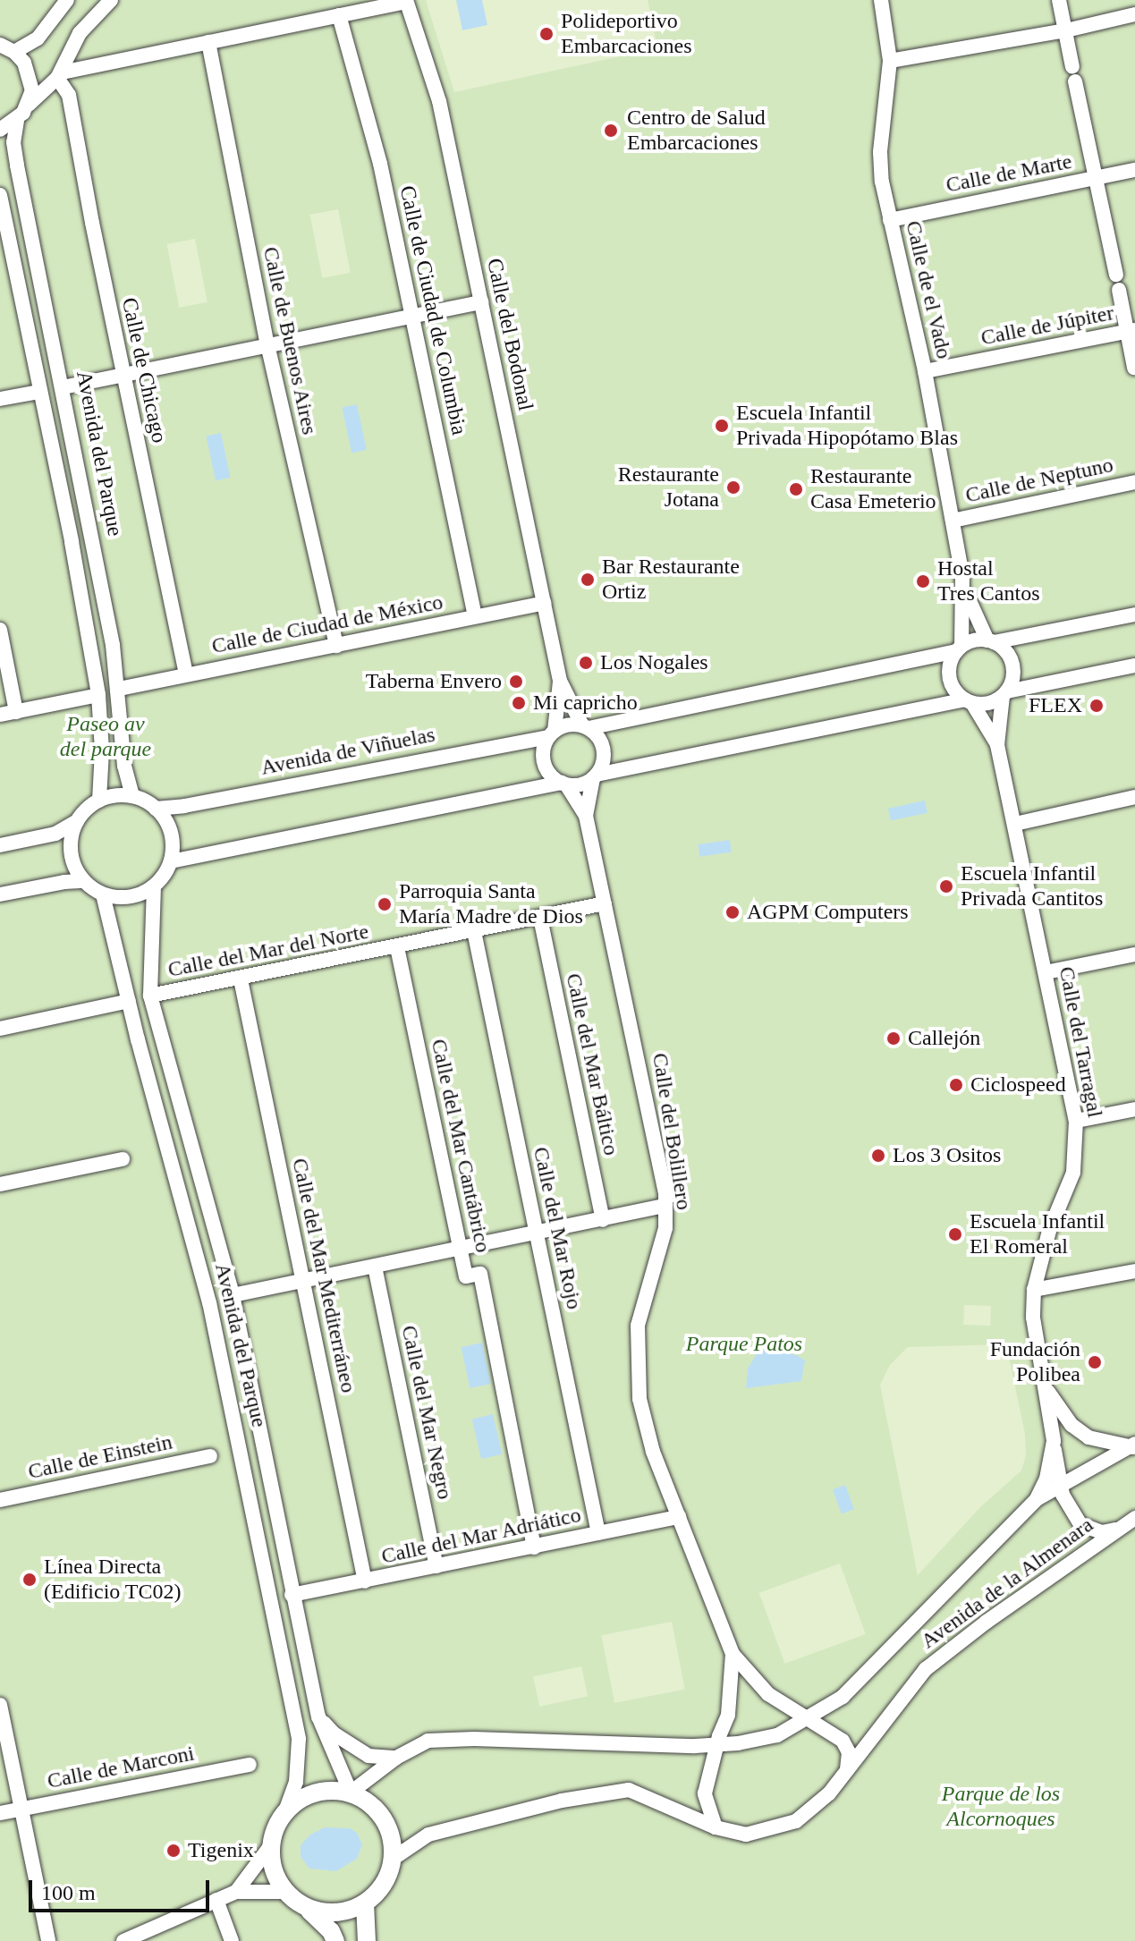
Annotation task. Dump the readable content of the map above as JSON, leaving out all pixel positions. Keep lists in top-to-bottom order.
{
  "streets": {
    "street": [
      "Calle de Marte",
      "Calle de el Vado",
      "Calle de Ciudad de Columbia",
      "Calle de Júpiter",
      "Calle del Bodonal",
      "Calle de Buenos Aires",
      "Calle de Chicago",
      "Avenida del Parque",
      "Calle de Neptuno",
      "Calle de Ciudad de México",
      "Avenida de Viñuelas",
      "Calle del Mar del Norte",
      "Calle del Tarragal",
      "Calle del Mar Báltico",
      "Calle del Bolillero",
      "Calle del Mar Cantábrico",
      "Calle del Mar Rojo",
      "Calle del Mar Mediterráneo",
      "Calle del Mar Negro",
      "Calle de Einstein",
      "Calle del Mar Adriático",
      "Avenida de la Almenara",
      "Calle de Marconi"
    ]
  },
  "crossings": [
    ["Calle de Marte", "Calle de el Vado"],
    ["Calle de el Vado", "Calle de Júpiter"],
    ["Calle de el Vado", "Calle de Neptuno"],
    ["Calle de Ciudad de Columbia", "Calle de Ciudad de México"],
    ["Calle del Bodonal", "Calle de Ciudad de México"],
    ["Calle del Bodonal", "Avenida de Viñuelas"],
    ["Calle de Buenos Aires", "Calle de Ciudad de México"],
    ["Calle de Chicago", "Calle de Ciudad de México"],
    ["Avenida del Parque", "Calle de Ciudad de México"],
    ["Avenida del Parque", "Avenida de Viñuelas"],
    ["Avenida del Parque", "Calle del Mar del Norte"],
    ["Avenida del Parque", "Calle del Mar Adriático"],
    ["Avenida del Parque", "Avenida de la Almenara"],
    ["Calle del Mar del Norte", "Calle del Mar Báltico"],
    ["Calle del Mar del Norte", "Calle del Bolillero"],
    ["Calle del Mar del Norte", "Calle del Mar Cantábrico"],
    ["Calle del Mar del Norte", "Calle del Mar Rojo"],
    ["Calle del Mar del Norte", "Calle del Mar Mediterráneo"],
    ["Calle del Tarragal", "Avenida de la Almenara"],
    ["Calle del Bolillero", "Calle del Mar Adriático"],
    ["Calle del Mar Cantábrico", "Calle del Mar Adriático"],
    ["Calle del Mar Rojo", "Calle del Mar Adriático"],
    ["Calle del Mar Mediterráneo", "Calle del Mar Adriático"],
    ["Calle del Mar Negro", "Calle del Mar Adriático"]
  ],
  "parks": ["Paseo av del parque", "Parque Patos", "Parque de los Alcornoques"],
  "places": [
    "Polideportivo Embarcaciones",
    "Centro de Salud Embarcaciones",
    "Escuela Infantil Privada Hipopótamo Blas",
    "Restaurante Jotana",
    "Restaurante Casa Emeterio",
    "Bar Restaurante Ortiz",
    "Hostal Tres Cantos",
    "Los Nogales",
    "Taberna Envero",
    "Mi capricho",
    "FLEX",
    "Escuela Infantil Privada Cantitos",
    "Parroquia Santa María Madre de Dios",
    "AGPM Computers",
    "Callejón",
    "Ciclospeed",
    "Los 3 Ositos",
    "Escuela Infantil El Romeral",
    "Fundación Polibea",
    "Línea Directa (Edificio TC02)",
    "Tigenix"
  ],
  "scale_bar": "100 m"
}
